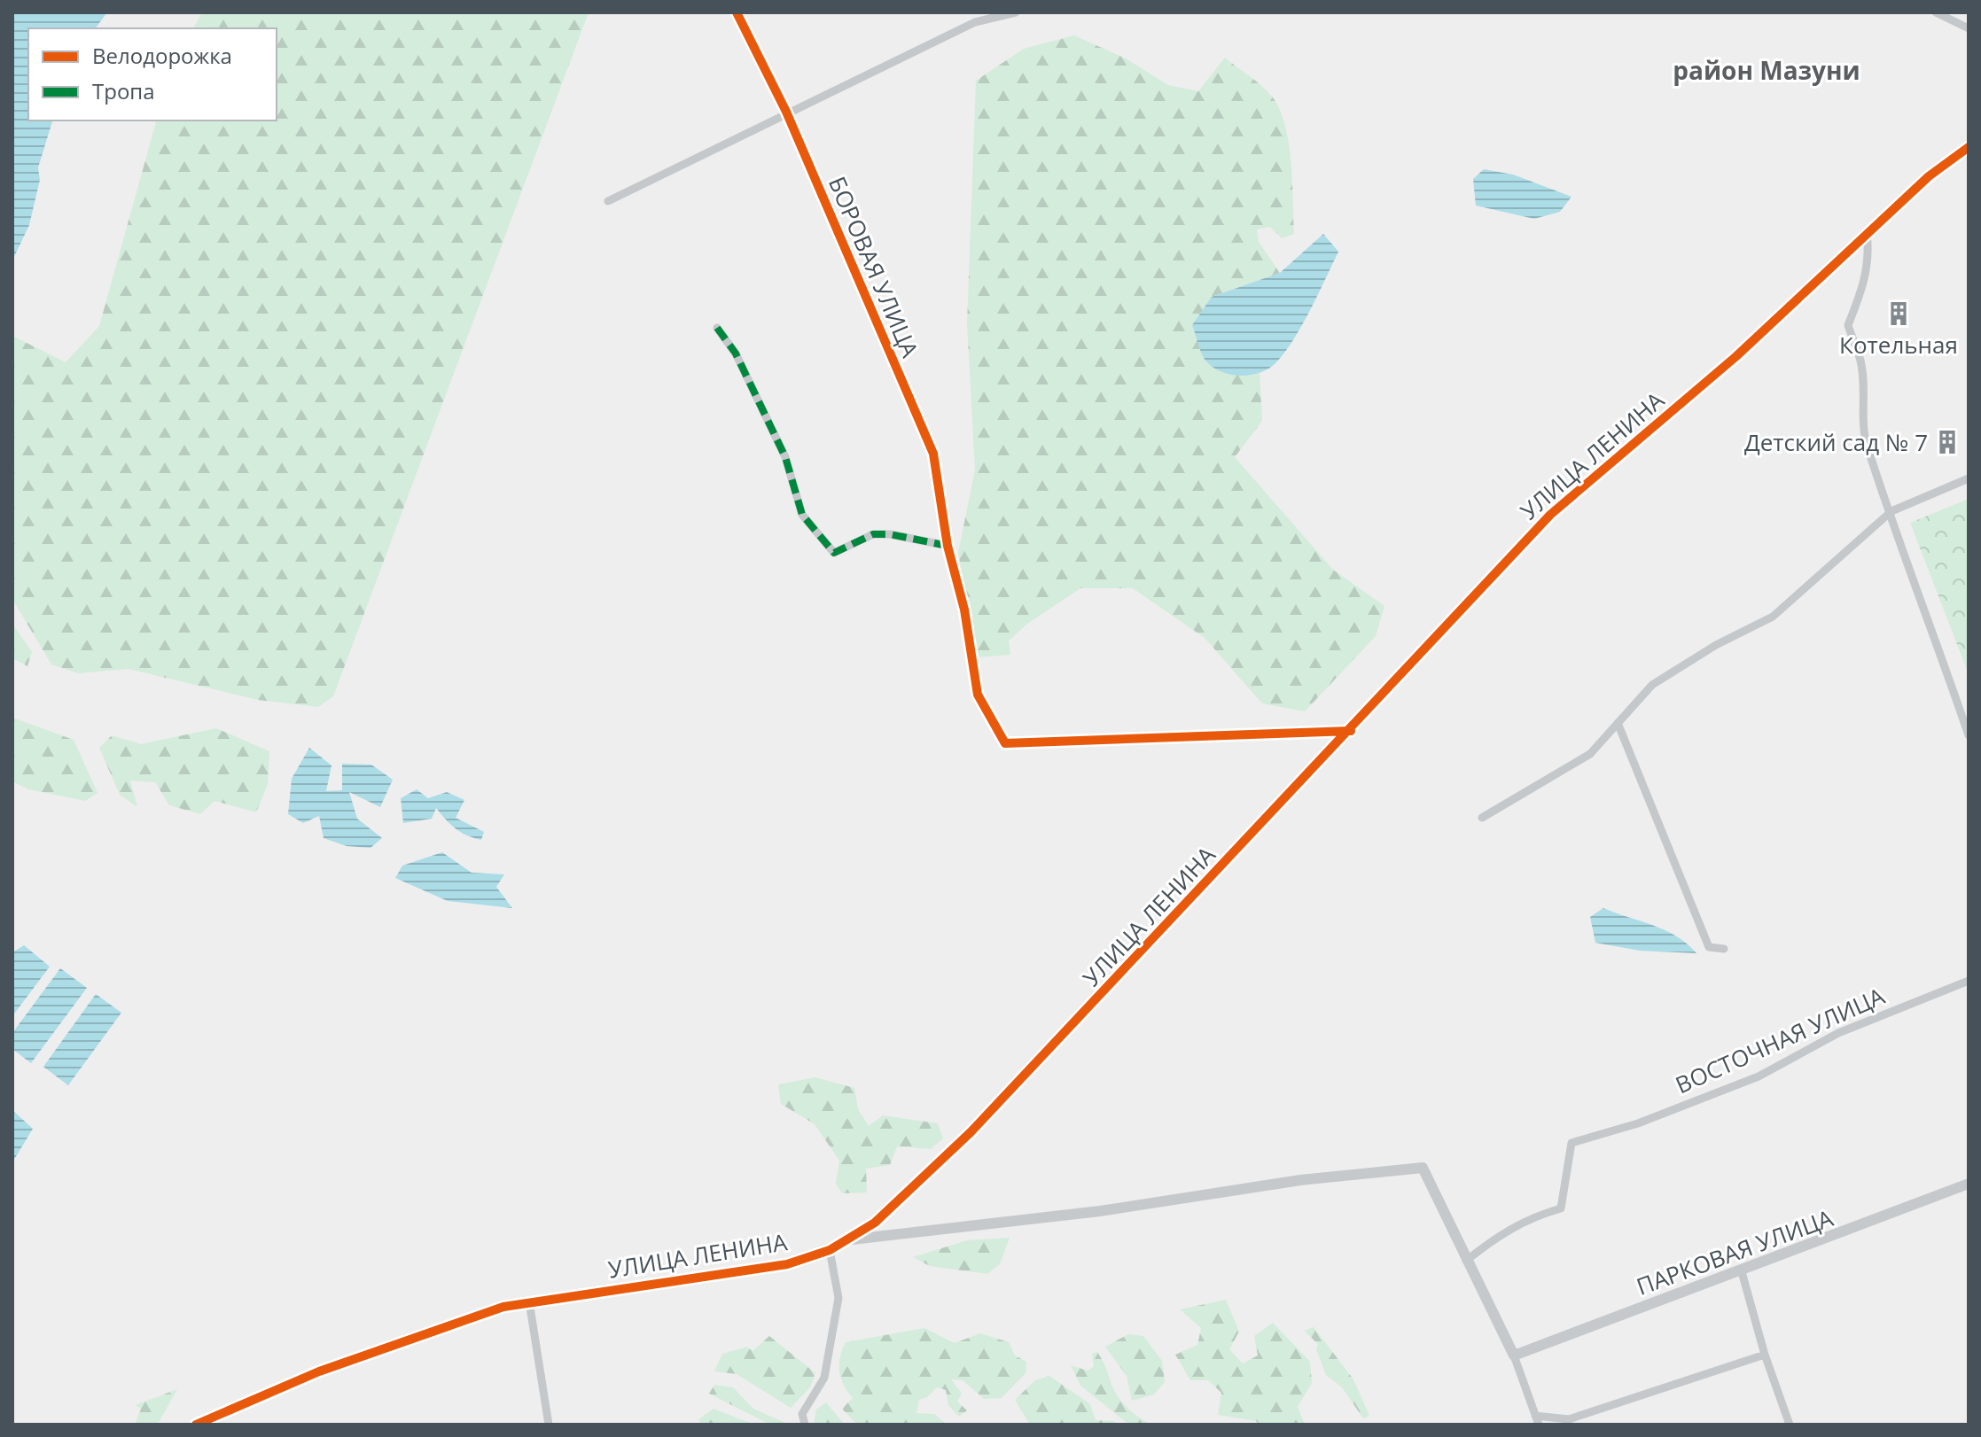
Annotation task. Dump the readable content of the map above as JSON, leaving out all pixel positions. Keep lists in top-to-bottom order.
{
  "streets": {
    "street": [
      "БОРОВАЯ УЛИЦА",
      "УЛИЦА ЛЕНИНА",
      "ВОСТОЧНАЯ УЛИЦА",
      "ПАРКОВАЯ УЛИЦА"
    ]
  },
  "crossings": [
    ["БОРОВАЯ УЛИЦА", "УЛИЦА ЛЕНИНА"]
  ],
  "districts": ["район Мазуни"],
  "places": {
    "building": ["Котельная", "Детский сад № 7"]
  },
  "legend": ["Велодорожка", "Тропа"]
}
